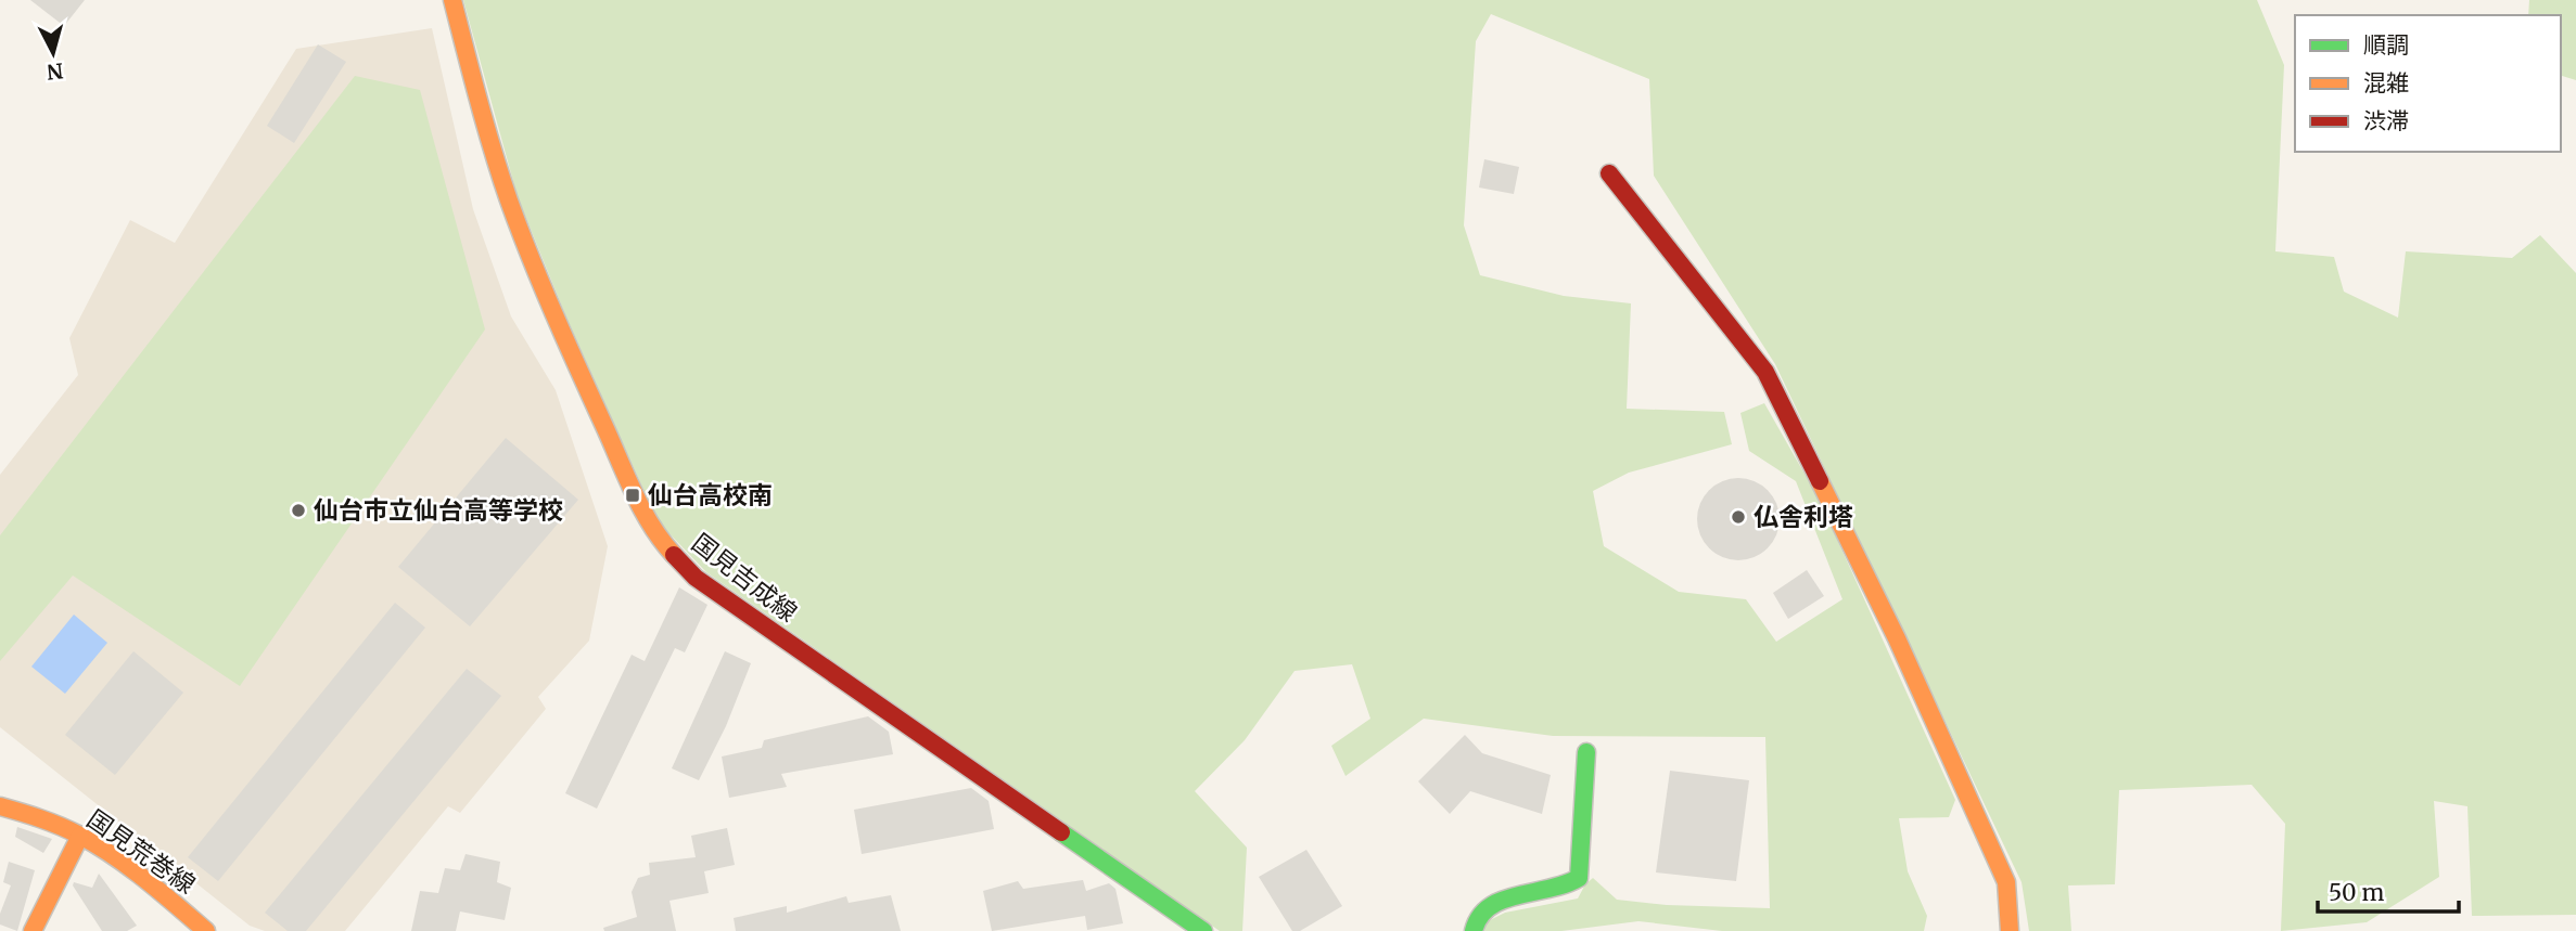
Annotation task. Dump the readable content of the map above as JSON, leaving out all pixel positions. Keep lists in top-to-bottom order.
{
  "streets": {
    "street": ["国見吉成線", "国見荒巻線"]
  },
  "places": {
    "transit": ["仙台高校南"],
    "other": ["仙台市立仙台高等学校", "仏舎利塔"]
  },
  "legend": ["順調", "混雑", "渋滞"],
  "scale_bar": "50 m",
  "north": "bottom"
}
